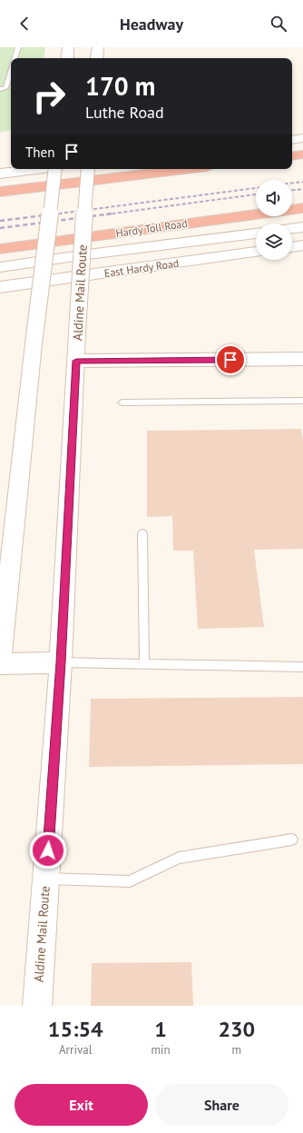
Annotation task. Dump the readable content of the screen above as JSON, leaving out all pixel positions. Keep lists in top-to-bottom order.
{
  "streets": {
    "highway": ["Hardy Toll Road"],
    "main road": ["East Hardy Road", "Aldine Mail Route"]
  },
  "page": {
    "header": "Headway",
    "turn": ["170 m", "Luthe Road"],
    "then": "Then",
    "eta": [
      "15:54",
      "Arrival",
      "1",
      "min",
      "230",
      "m"
    ],
    "buttons": ["Exit", "Share"]
  }
}
